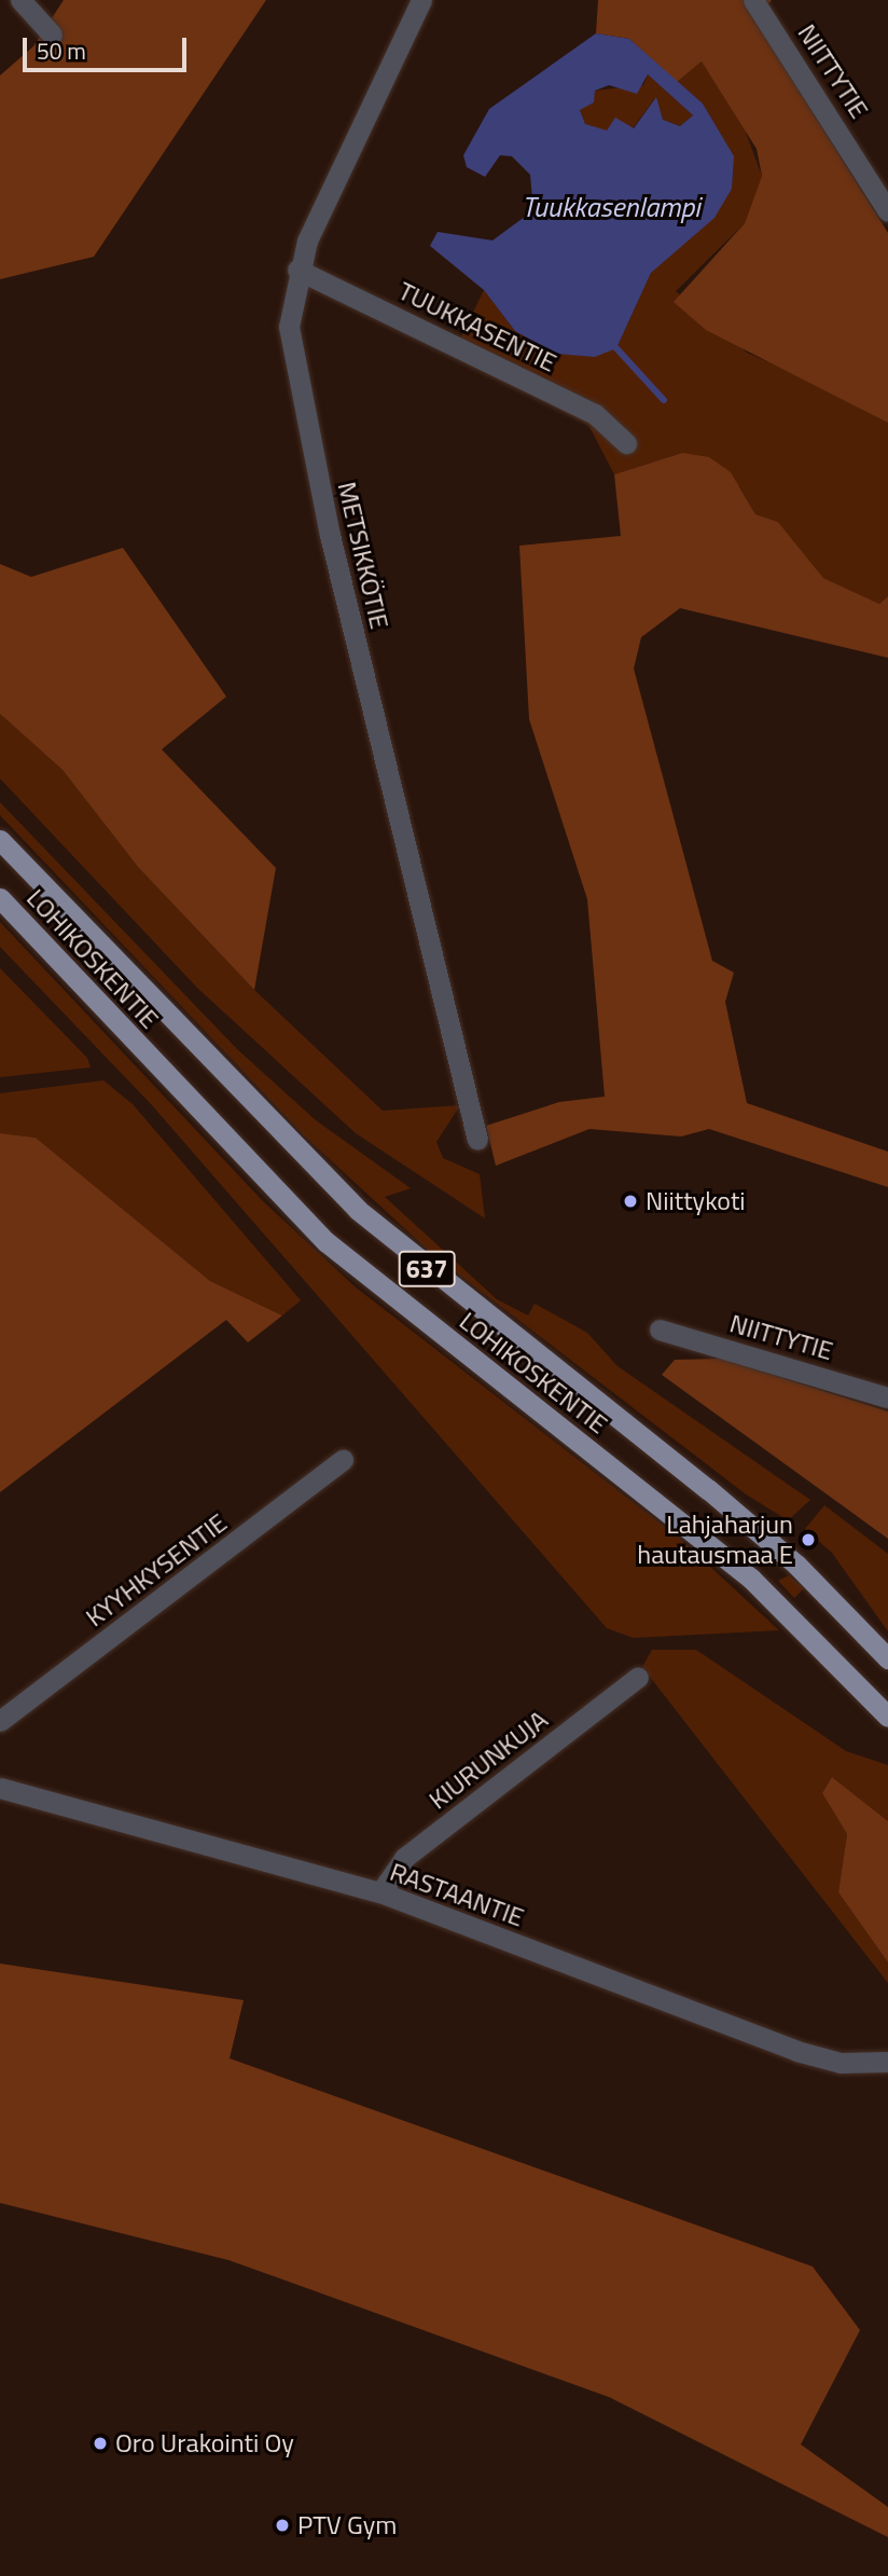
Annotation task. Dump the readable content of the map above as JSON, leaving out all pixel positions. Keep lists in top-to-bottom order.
{
  "streets": {
    "main road": ["LOHIKOSKENTIE", "637"],
    "street": [
      "NIITTYTIE",
      "TUUKKASENTIE",
      "METSIKKÖTIE",
      "KYYHKYSENTIE",
      "KIURUNKUJA",
      "RASTAANTIE"
    ]
  },
  "crossings": [
    ["TUUKKASENTIE", "METSIKKÖTIE"],
    ["KIURUNKUJA", "RASTAANTIE"]
  ],
  "water": ["Tuukkasenlampi"],
  "places": [
    "Niittykoti",
    "Lahjaharjun hautausmaa E",
    "Oro Urakointi Oy",
    "PTV Gym"
  ],
  "scale_bar": "50 m"
}
